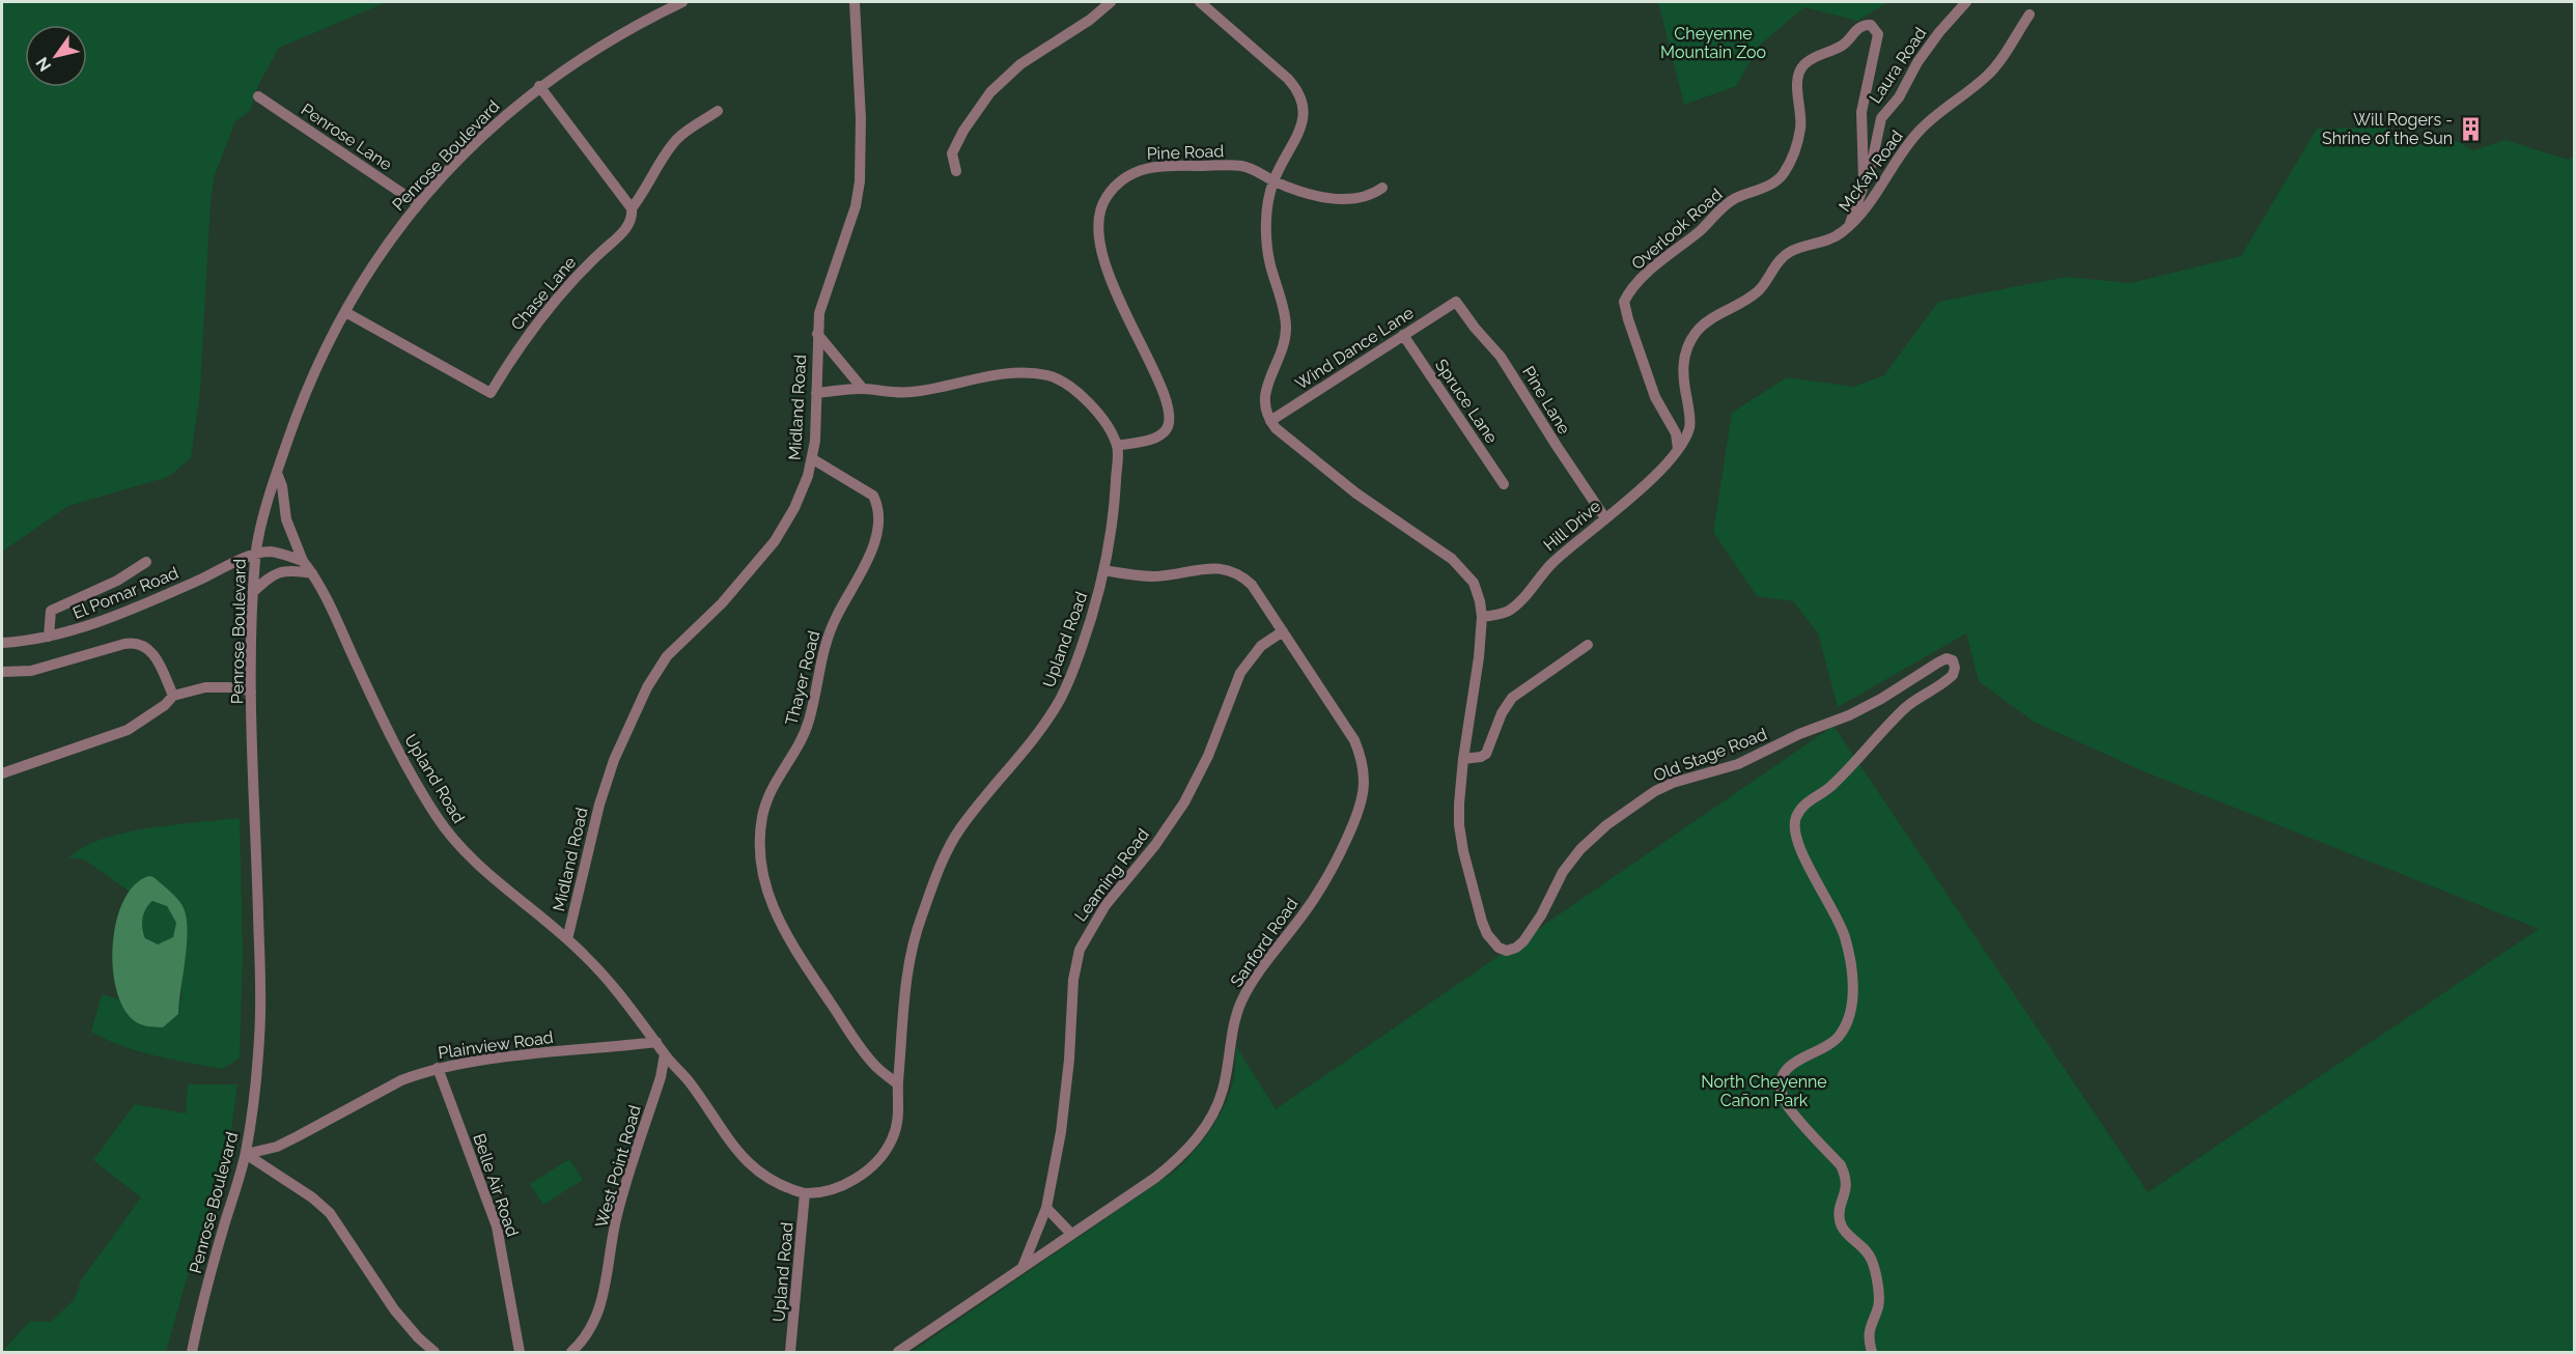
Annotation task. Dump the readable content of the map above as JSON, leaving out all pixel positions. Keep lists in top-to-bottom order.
{
  "streets": {
    "street": [
      "Laura Road",
      "Penrose Lane",
      "Pine Road",
      "Penrose Boulevard",
      "McKay Road",
      "Overlook Road",
      "Chase Lane",
      "Wind Dance Lane",
      "Pine Lane",
      "Spruce Lane",
      "Midland Road",
      "Hill Drive",
      "El Pomar Road",
      "Upland Road",
      "Thayer Road",
      "Old Stage Road",
      "Leaming Road",
      "Sanford Road",
      "Plainview Road",
      "West Point Road",
      "Belle Air Road"
    ]
  },
  "crossings": [
    ["Laura Road", "McKay Road"],
    ["Laura Road", "Overlook Road"],
    ["Penrose Lane", "Penrose Boulevard"],
    ["Pine Road", "Upland Road"],
    ["Penrose Boulevard", "Chase Lane"],
    ["Penrose Boulevard", "El Pomar Road"],
    ["Penrose Boulevard", "Upland Road"],
    ["Penrose Boulevard", "Plainview Road"],
    ["McKay Road", "Overlook Road"],
    ["McKay Road", "Hill Drive"],
    ["Overlook Road", "Hill Drive"],
    ["Wind Dance Lane", "Pine Lane"],
    ["Wind Dance Lane", "Spruce Lane"],
    ["Wind Dance Lane", "Old Stage Road"],
    ["Pine Lane", "Hill Drive"],
    ["Midland Road", "Upland Road"],
    ["Midland Road", "Thayer Road"],
    ["Hill Drive", "Old Stage Road"],
    ["Upland Road", "Thayer Road"],
    ["Upland Road", "Sanford Road"],
    ["Upland Road", "Plainview Road"],
    ["Upland Road", "West Point Road"],
    ["Leaming Road", "Sanford Road"],
    ["Plainview Road", "Belle Air Road"]
  ],
  "parks": ["Cheyenne Mountain Zoo", "North Cheyenne Cañon Park"],
  "places": {
    "building": ["Will Rogers - Shrine of the Sun"]
  },
  "north": "bottom left"
}
